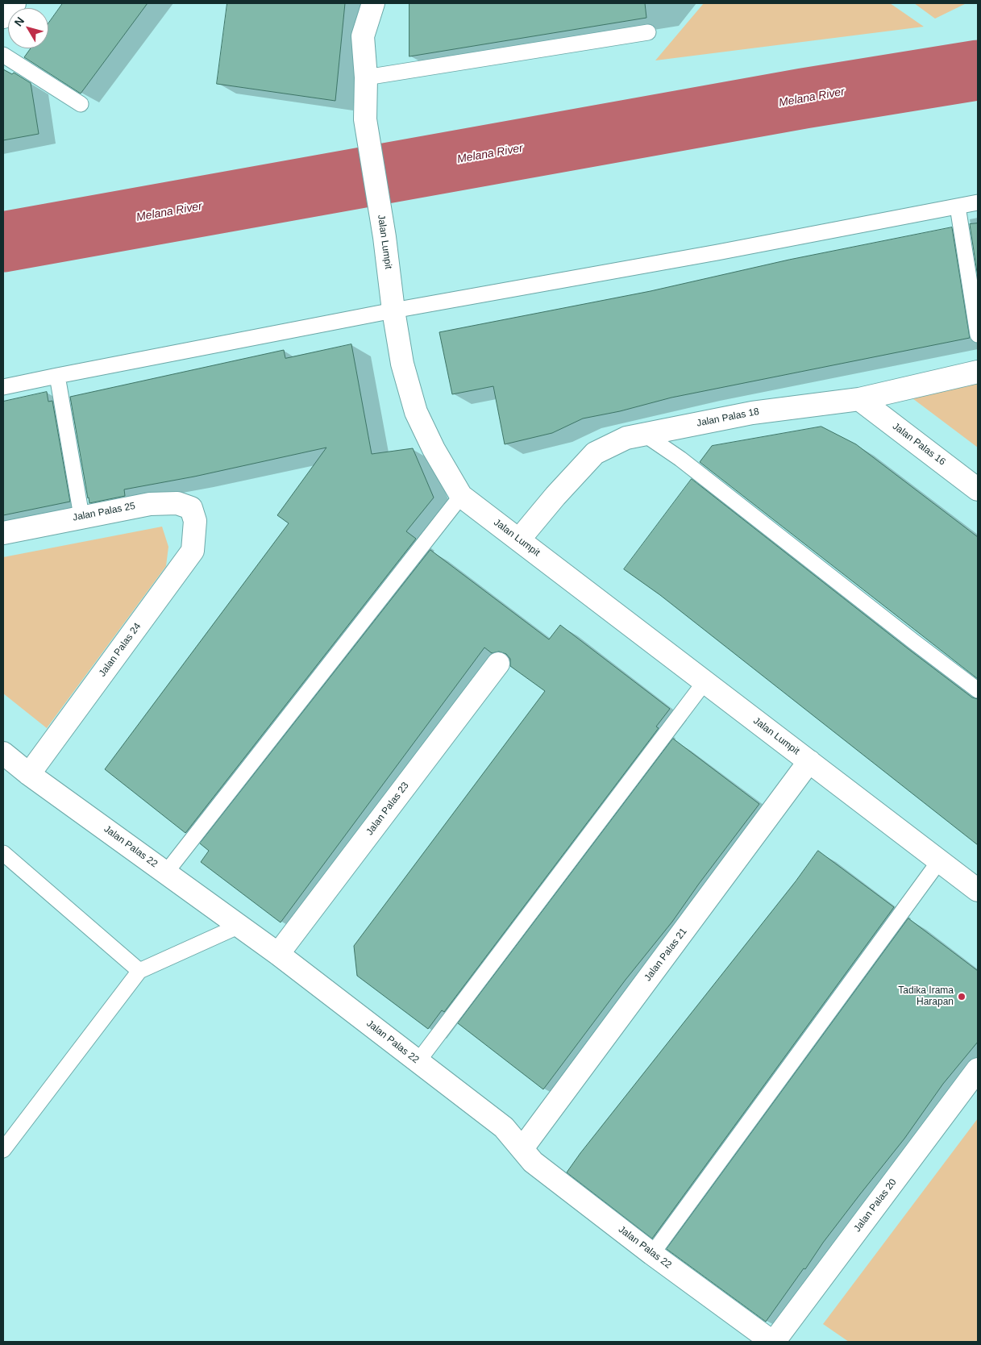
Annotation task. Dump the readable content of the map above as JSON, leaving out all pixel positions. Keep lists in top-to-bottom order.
{
  "streets": {
    "street": [
      "Jalan Lumpit",
      "Jalan Palas 18",
      "Jalan Palas 16",
      "Jalan Palas 25",
      "Jalan Palas 24",
      "Jalan Palas 23",
      "Jalan Palas 22",
      "Jalan Palas 21",
      "Jalan Palas 20"
    ]
  },
  "crossings": [
    ["Jalan Lumpit", "Jalan Palas 18"],
    ["Jalan Lumpit", "Jalan Palas 21"],
    ["Jalan Palas 18", "Jalan Palas 16"],
    ["Jalan Palas 25", "Jalan Palas 24"],
    ["Jalan Palas 24", "Jalan Palas 22"],
    ["Jalan Palas 23", "Jalan Palas 22"],
    ["Jalan Palas 22", "Jalan Palas 21"],
    ["Jalan Palas 22", "Jalan Palas 20"]
  ],
  "water": ["Melana River"],
  "places": ["Tadika Irama Harapan"],
  "north": "top left"
}
